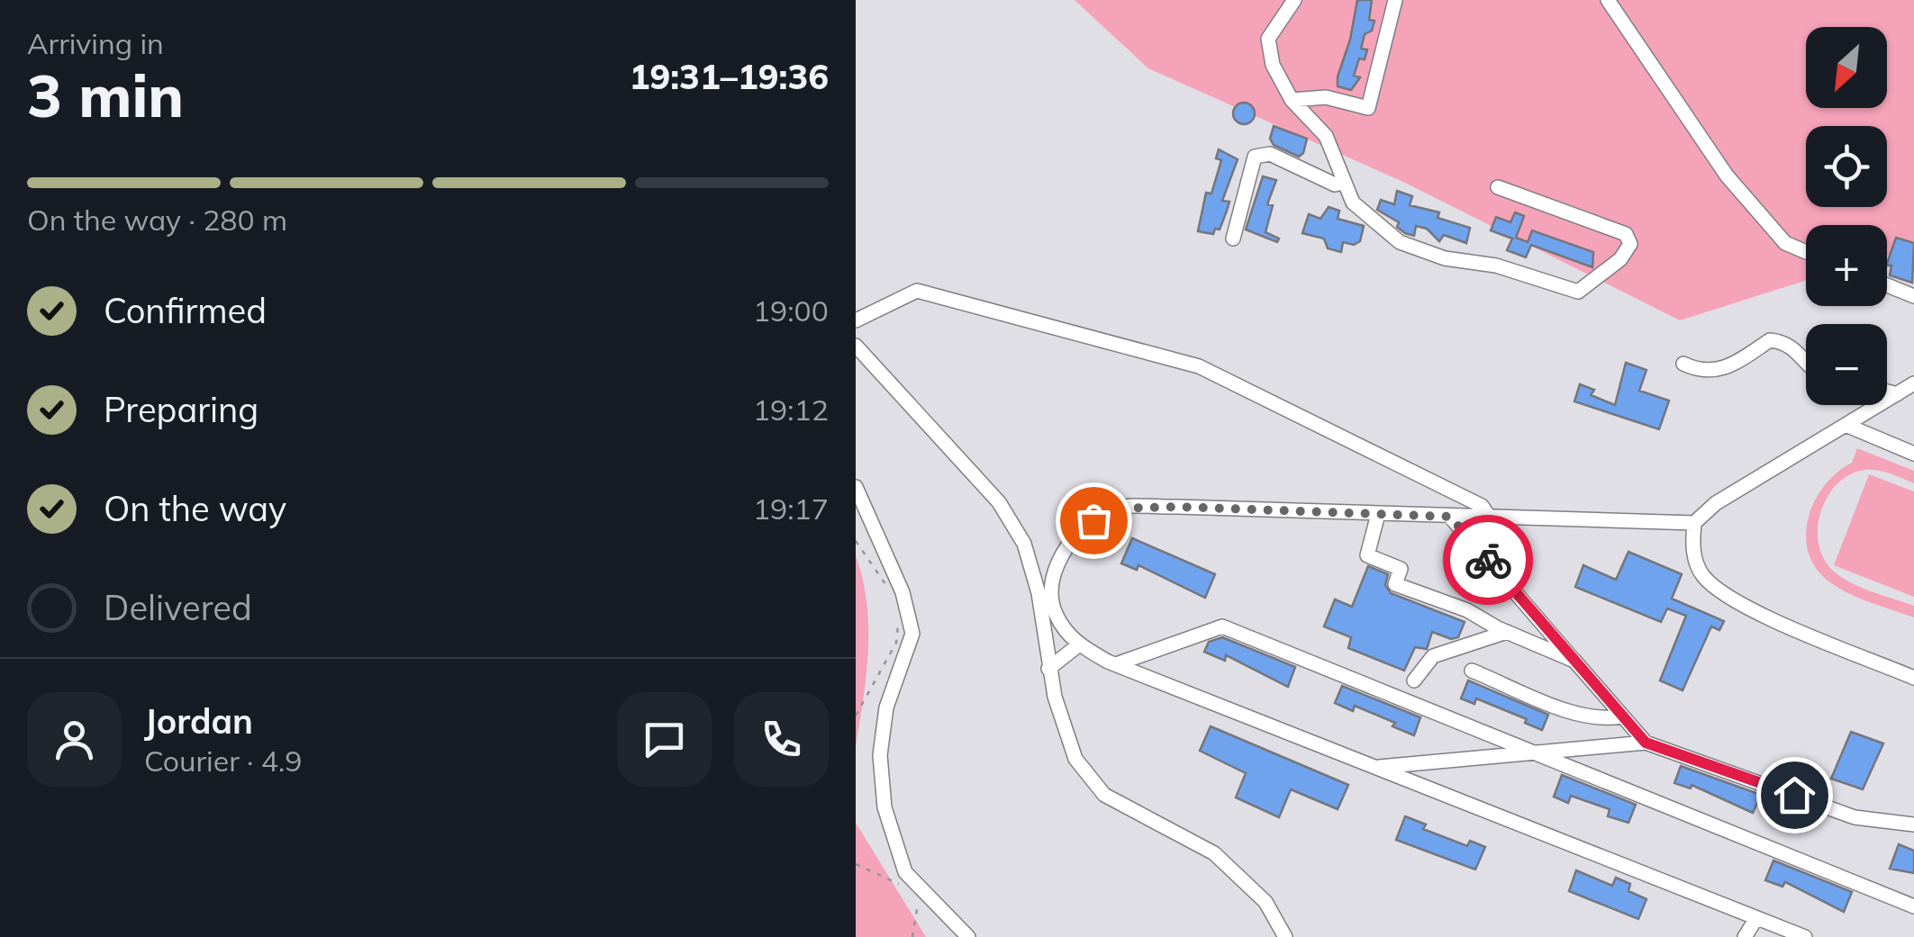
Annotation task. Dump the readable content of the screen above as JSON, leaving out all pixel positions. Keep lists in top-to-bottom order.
{
  "north": "bottom left",
  "page": {
    "heading": ["3 min", "Arriving in", "19:31–19:36"],
    "panel": ["Jordan", "Courier · 4.9"],
    "map_buttons": ["+", "−"],
    "bar": "On the way · 280 m",
    "list": [
      ["Confirmed", "19:00"],
      ["Preparing", "19:12"],
      ["On the way", "19:17"],
      "Delivered"
    ]
  }
}
